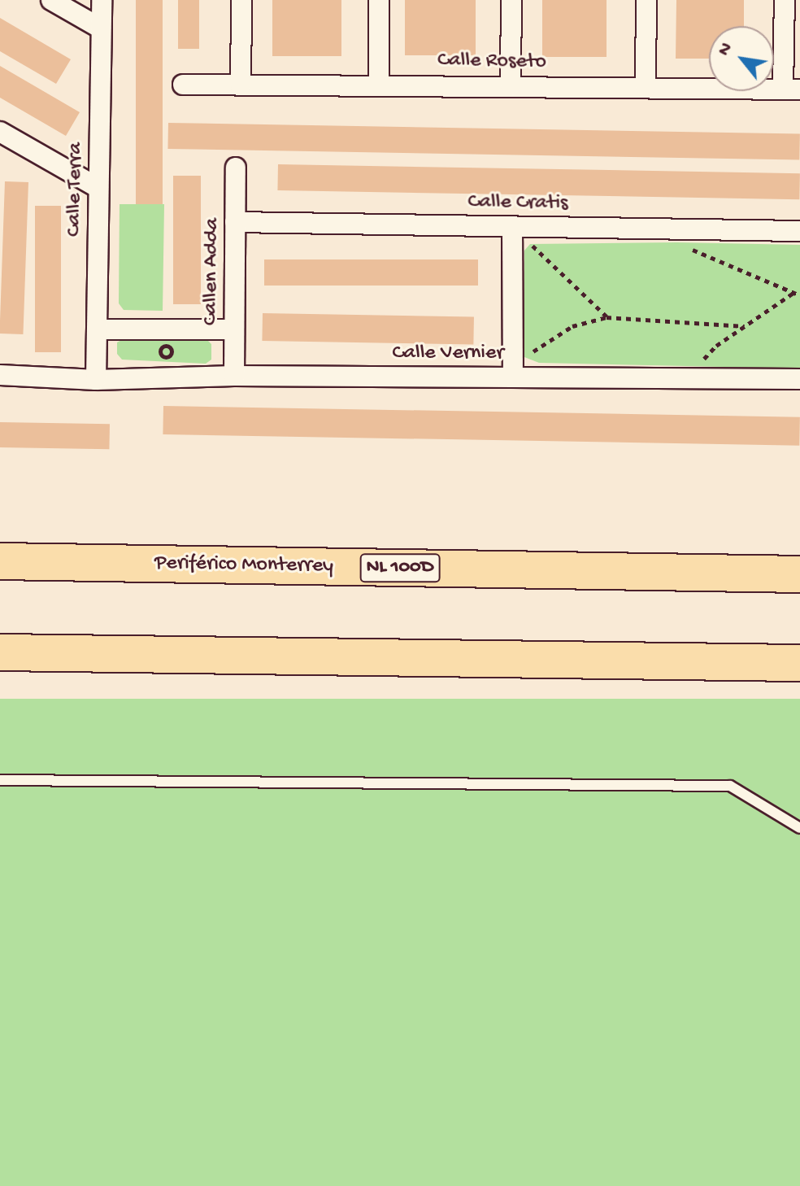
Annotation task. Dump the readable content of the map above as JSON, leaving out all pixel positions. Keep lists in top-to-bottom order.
{
  "streets": {
    "highway": ["Periférico Monterrey", "NL 100D"],
    "street": [
      "Calle Roseto",
      "Calle Terra",
      "Calle Cratis",
      "Callen Adda",
      "Calle Vernier"
    ]
  },
  "crossings": [
    ["Calle Terra", "Calle Vernier"],
    ["Calle Cratis", "Callen Adda"],
    ["Callen Adda", "Calle Vernier"]
  ],
  "north": "top left"
}
